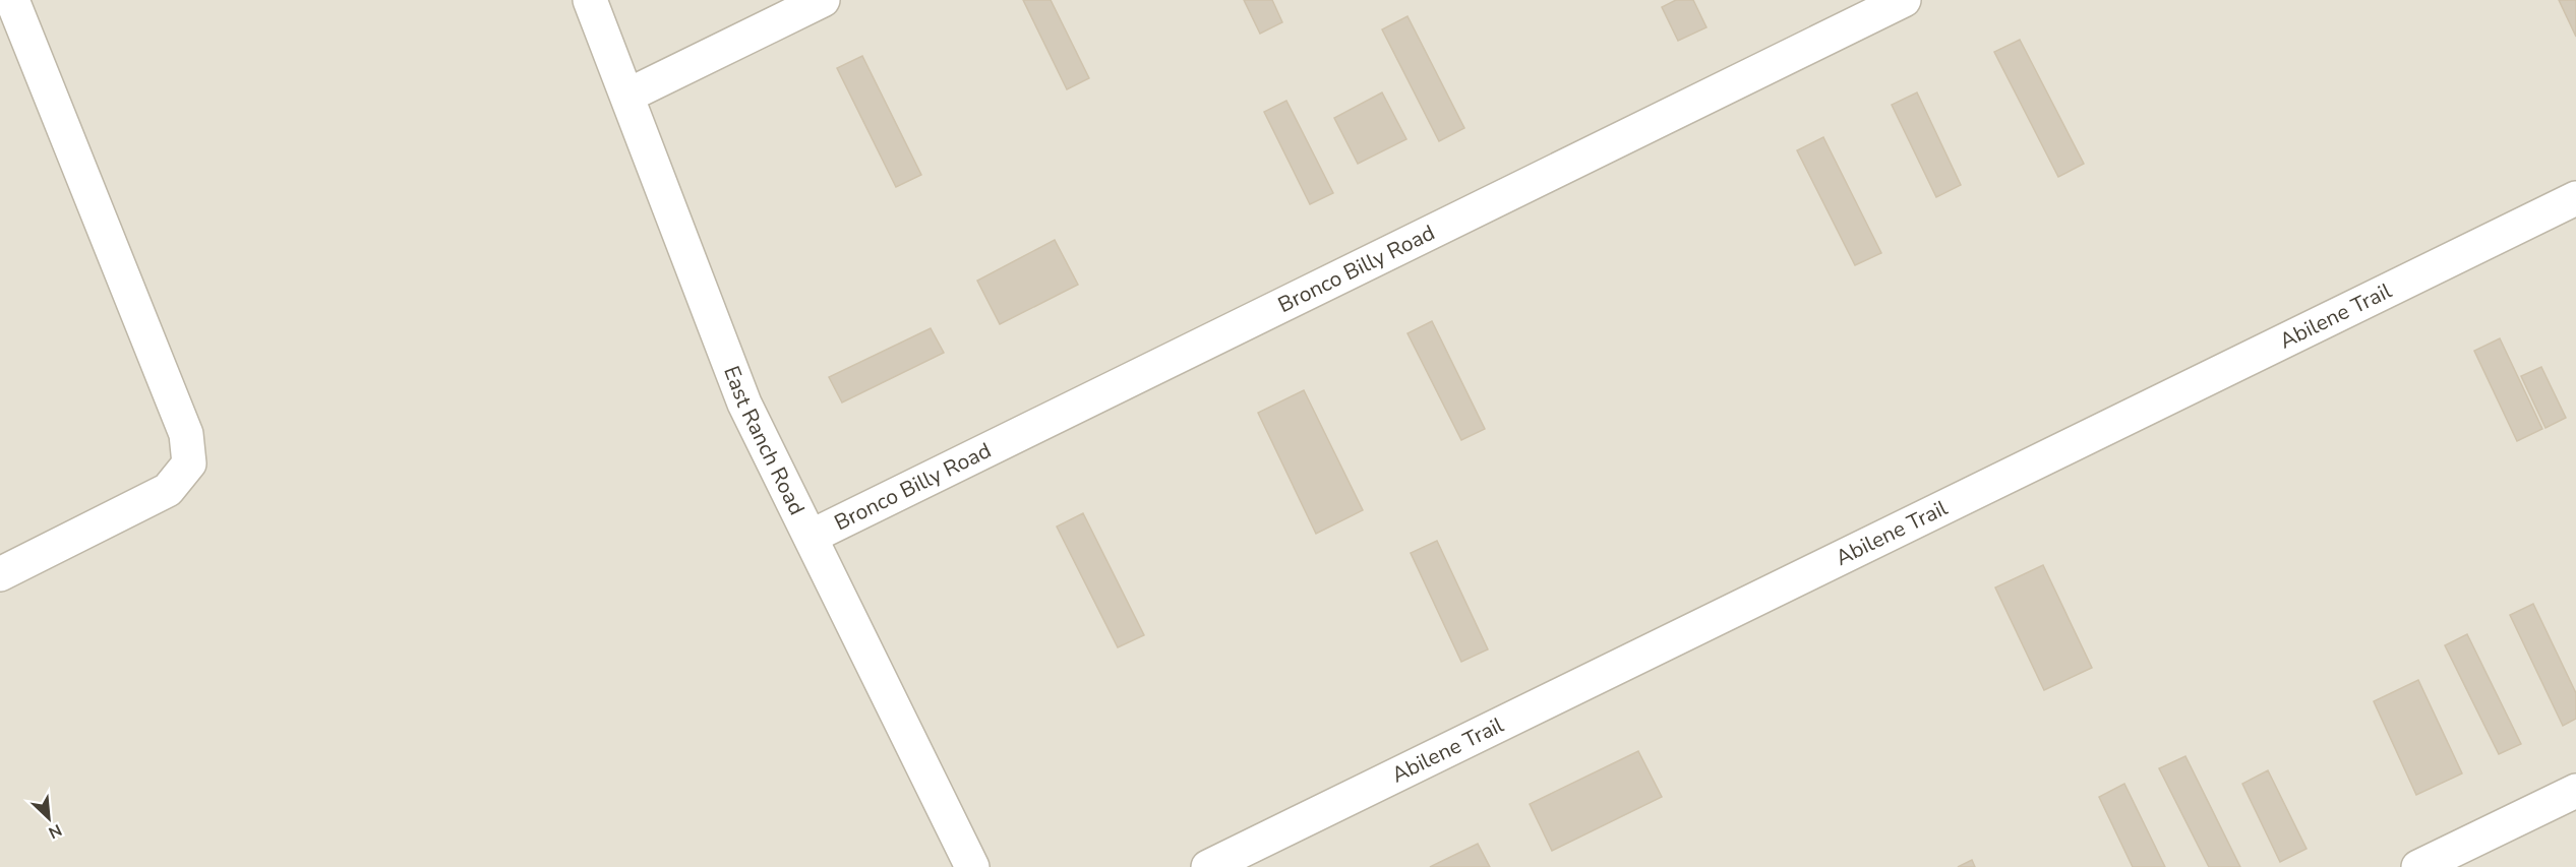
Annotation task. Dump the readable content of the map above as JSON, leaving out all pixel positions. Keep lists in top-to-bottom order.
{
  "streets": {
    "street": ["Bronco Billy Road", "Abilene Trail", "East Ranch Road"]
  },
  "crossings": [
    ["Bronco Billy Road", "East Ranch Road"]
  ],
  "north": "bottom right"
}
